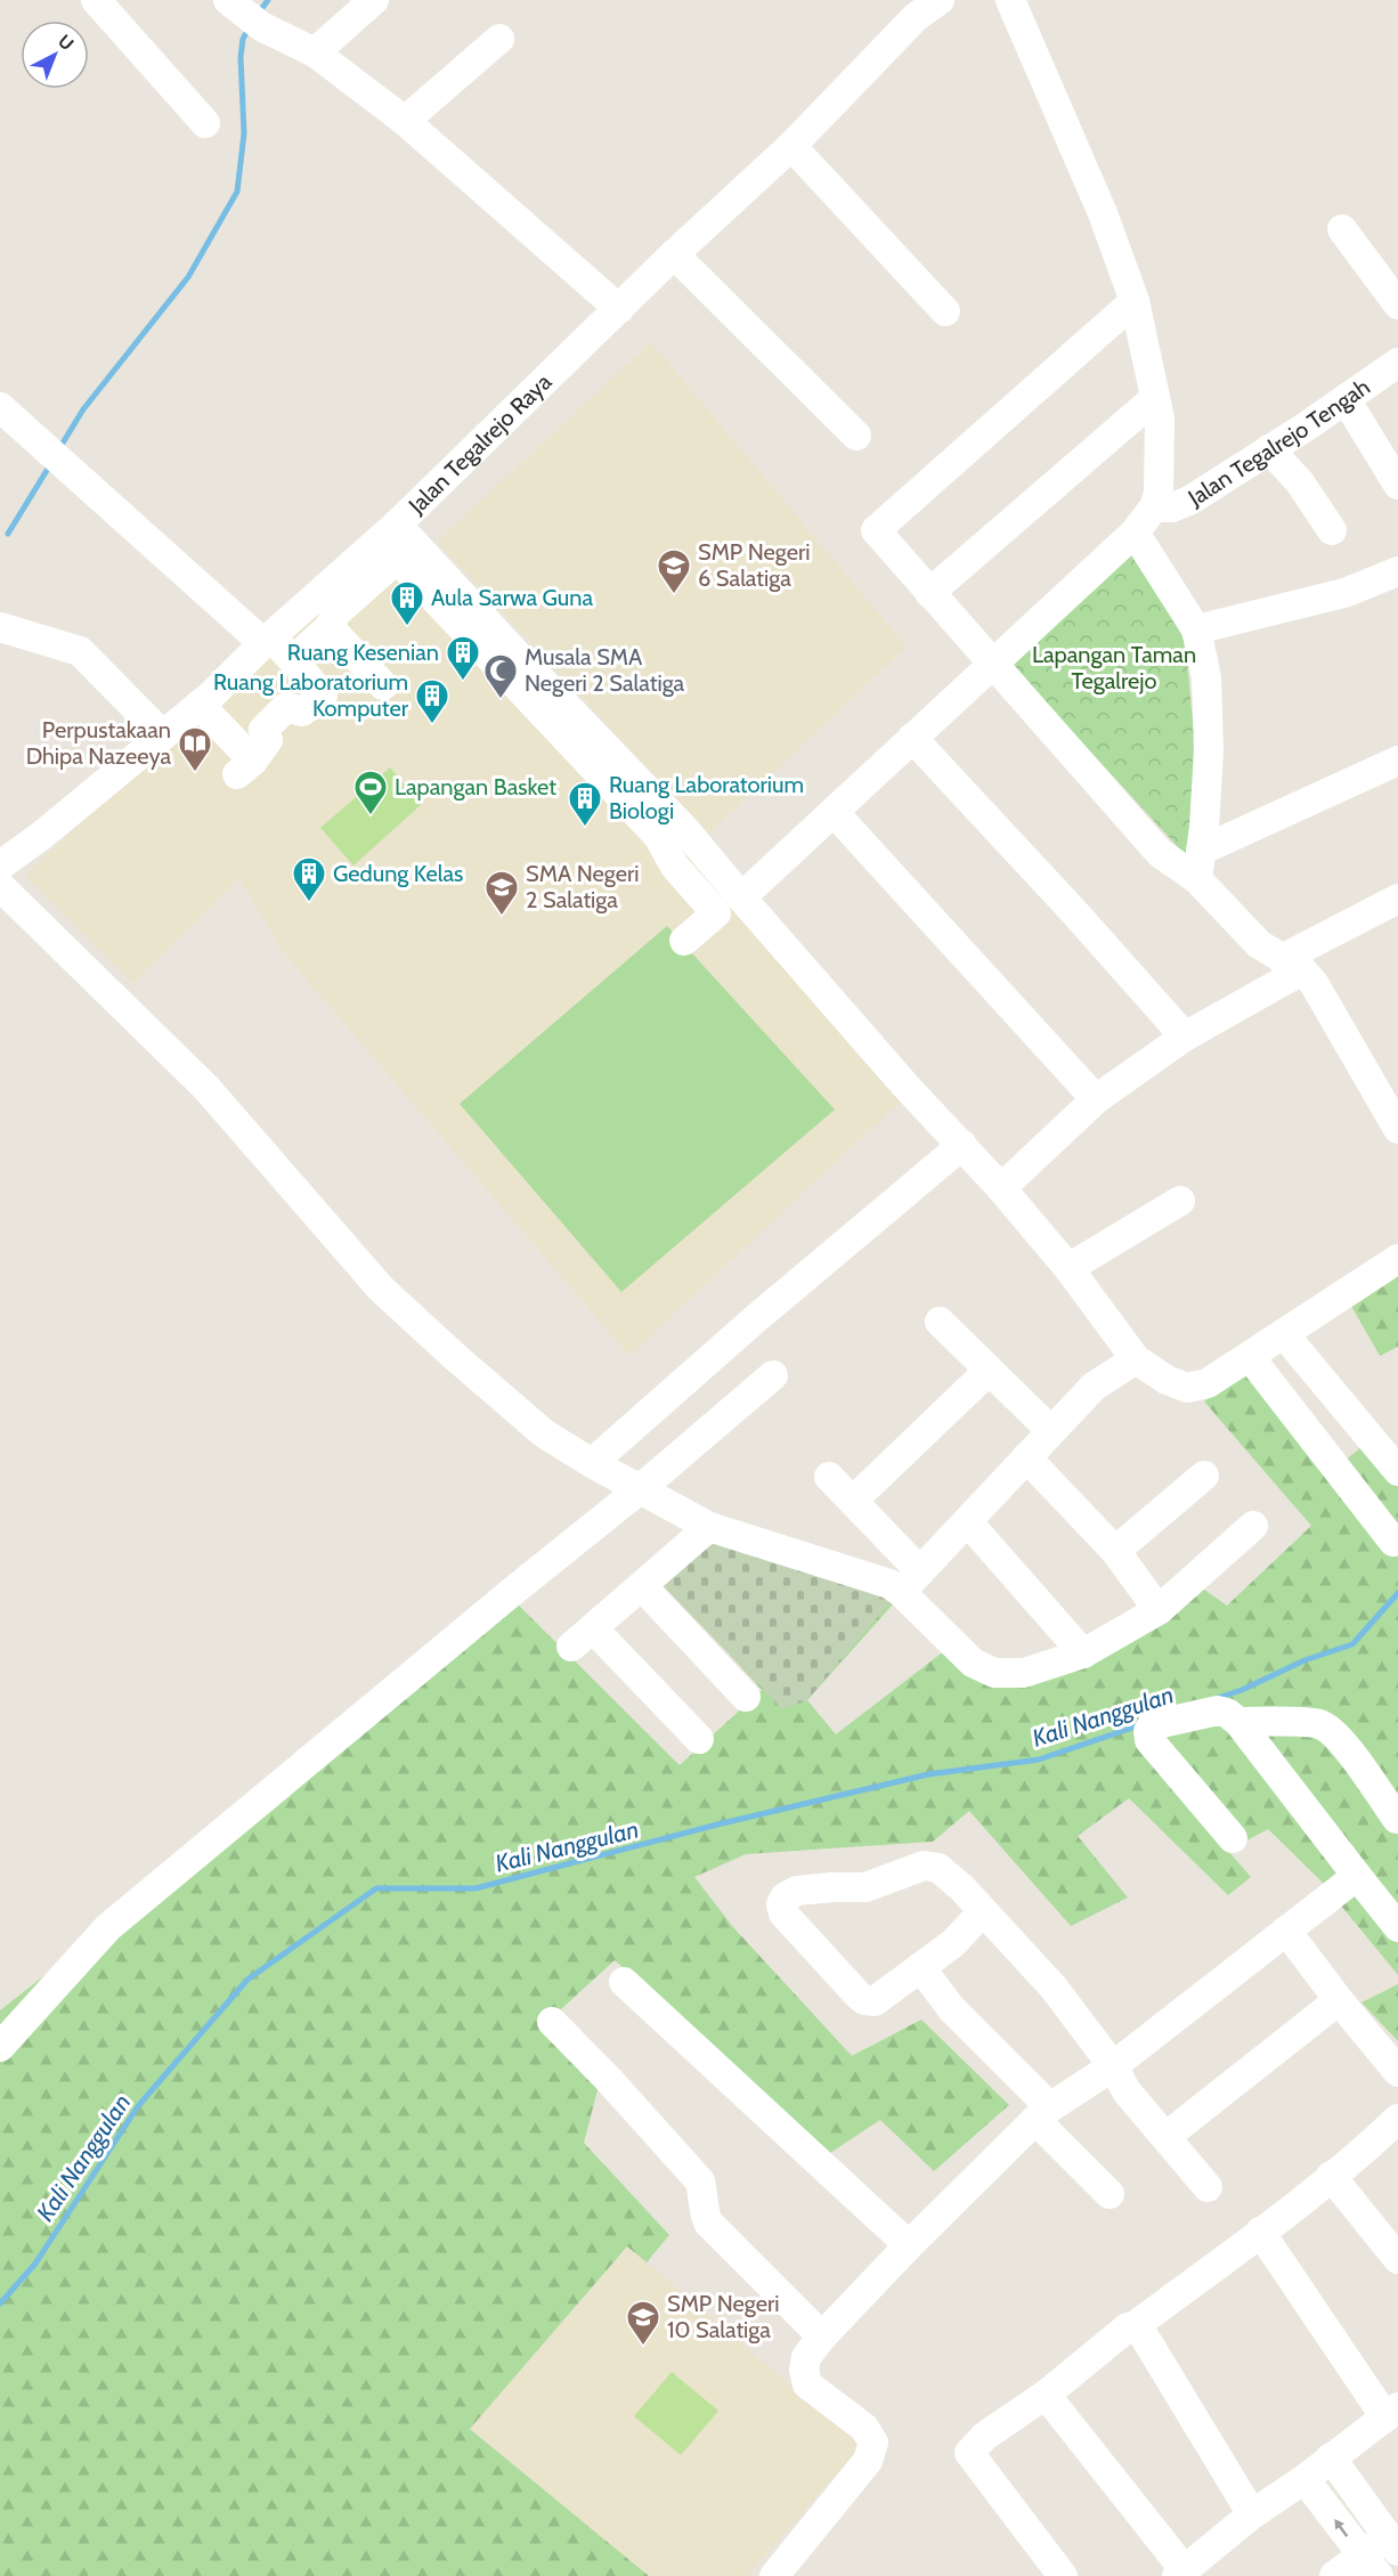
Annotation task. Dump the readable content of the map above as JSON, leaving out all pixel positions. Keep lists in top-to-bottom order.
{
  "streets": {
    "street": ["Jalan Tegalrejo Tengah", "Jalan Tegalrejo Raya"]
  },
  "water": ["Kali Nanggulan"],
  "parks": ["Lapangan Taman Tegalrejo"],
  "places": {
    "school or university": ["SMP Negeri 6 Salatiga", "SMA Negeri 2 Salatiga", "SMP Negeri 10 Salatiga"],
    "building": [
      "Aula Sarwa Guna",
      "Ruang Kesenian",
      "Ruang Laboratorium Komputer",
      "Ruang Laboratorium Biologi",
      "Gedung Kelas"
    ],
    "mosque": ["Musala SMA Negeri 2 Salatiga"],
    "library": ["Perpustakaan Dhipa Nazeeya"],
    "sports": ["Lapangan Basket"]
  },
  "north": "top right"
}
